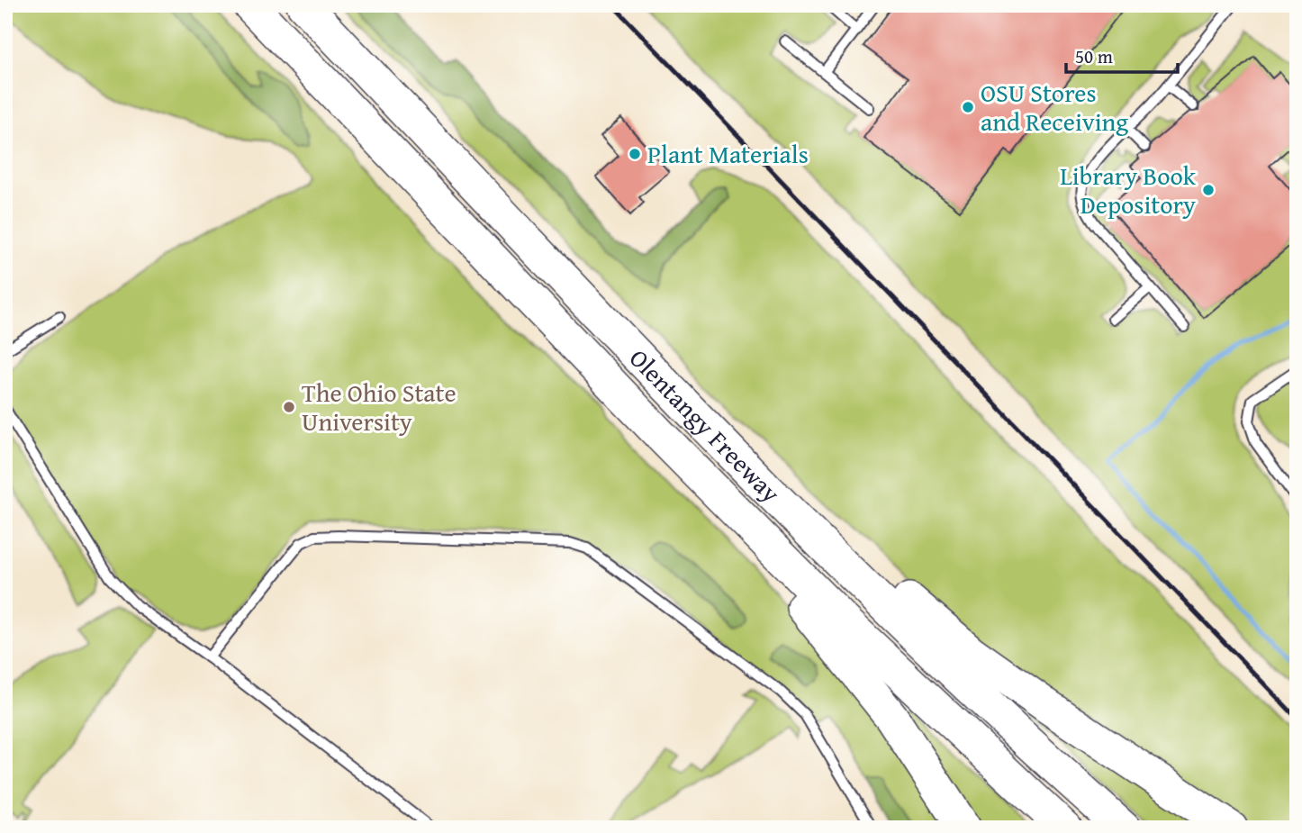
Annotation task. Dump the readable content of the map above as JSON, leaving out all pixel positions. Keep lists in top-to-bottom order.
{
  "streets": {
    "highway": ["Olentangy Freeway"]
  },
  "places": [
    "OSU Stores and Receiving",
    "Plant Materials",
    "Library Book Depository",
    "The Ohio State University"
  ],
  "scale_bar": "50 m"
}
